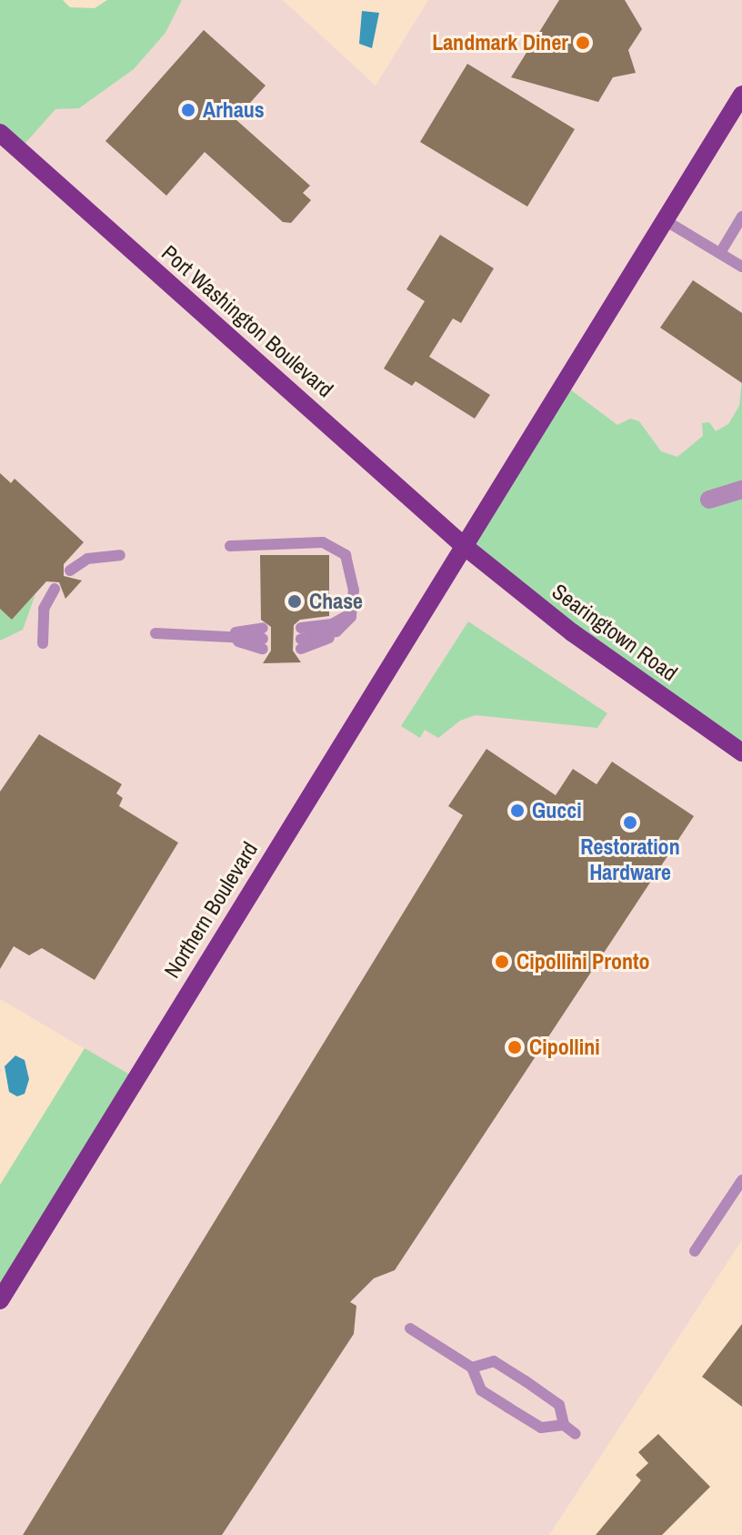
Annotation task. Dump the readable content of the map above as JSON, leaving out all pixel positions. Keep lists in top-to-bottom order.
{
  "streets": {
    "main road": ["Port Washington Boulevard", "Searingtown Road", "Northern Boulevard"]
  },
  "crossings": [
    ["Port Washington Boulevard", "Searingtown Road"],
    ["Port Washington Boulevard", "Northern Boulevard"],
    ["Searingtown Road", "Northern Boulevard"]
  ],
  "places": [
    "Landmark Diner",
    "Arhaus",
    "Chase",
    "Gucci",
    "Restoration Hardware",
    "Cipollini Pronto",
    "Cipollini"
  ]
}
